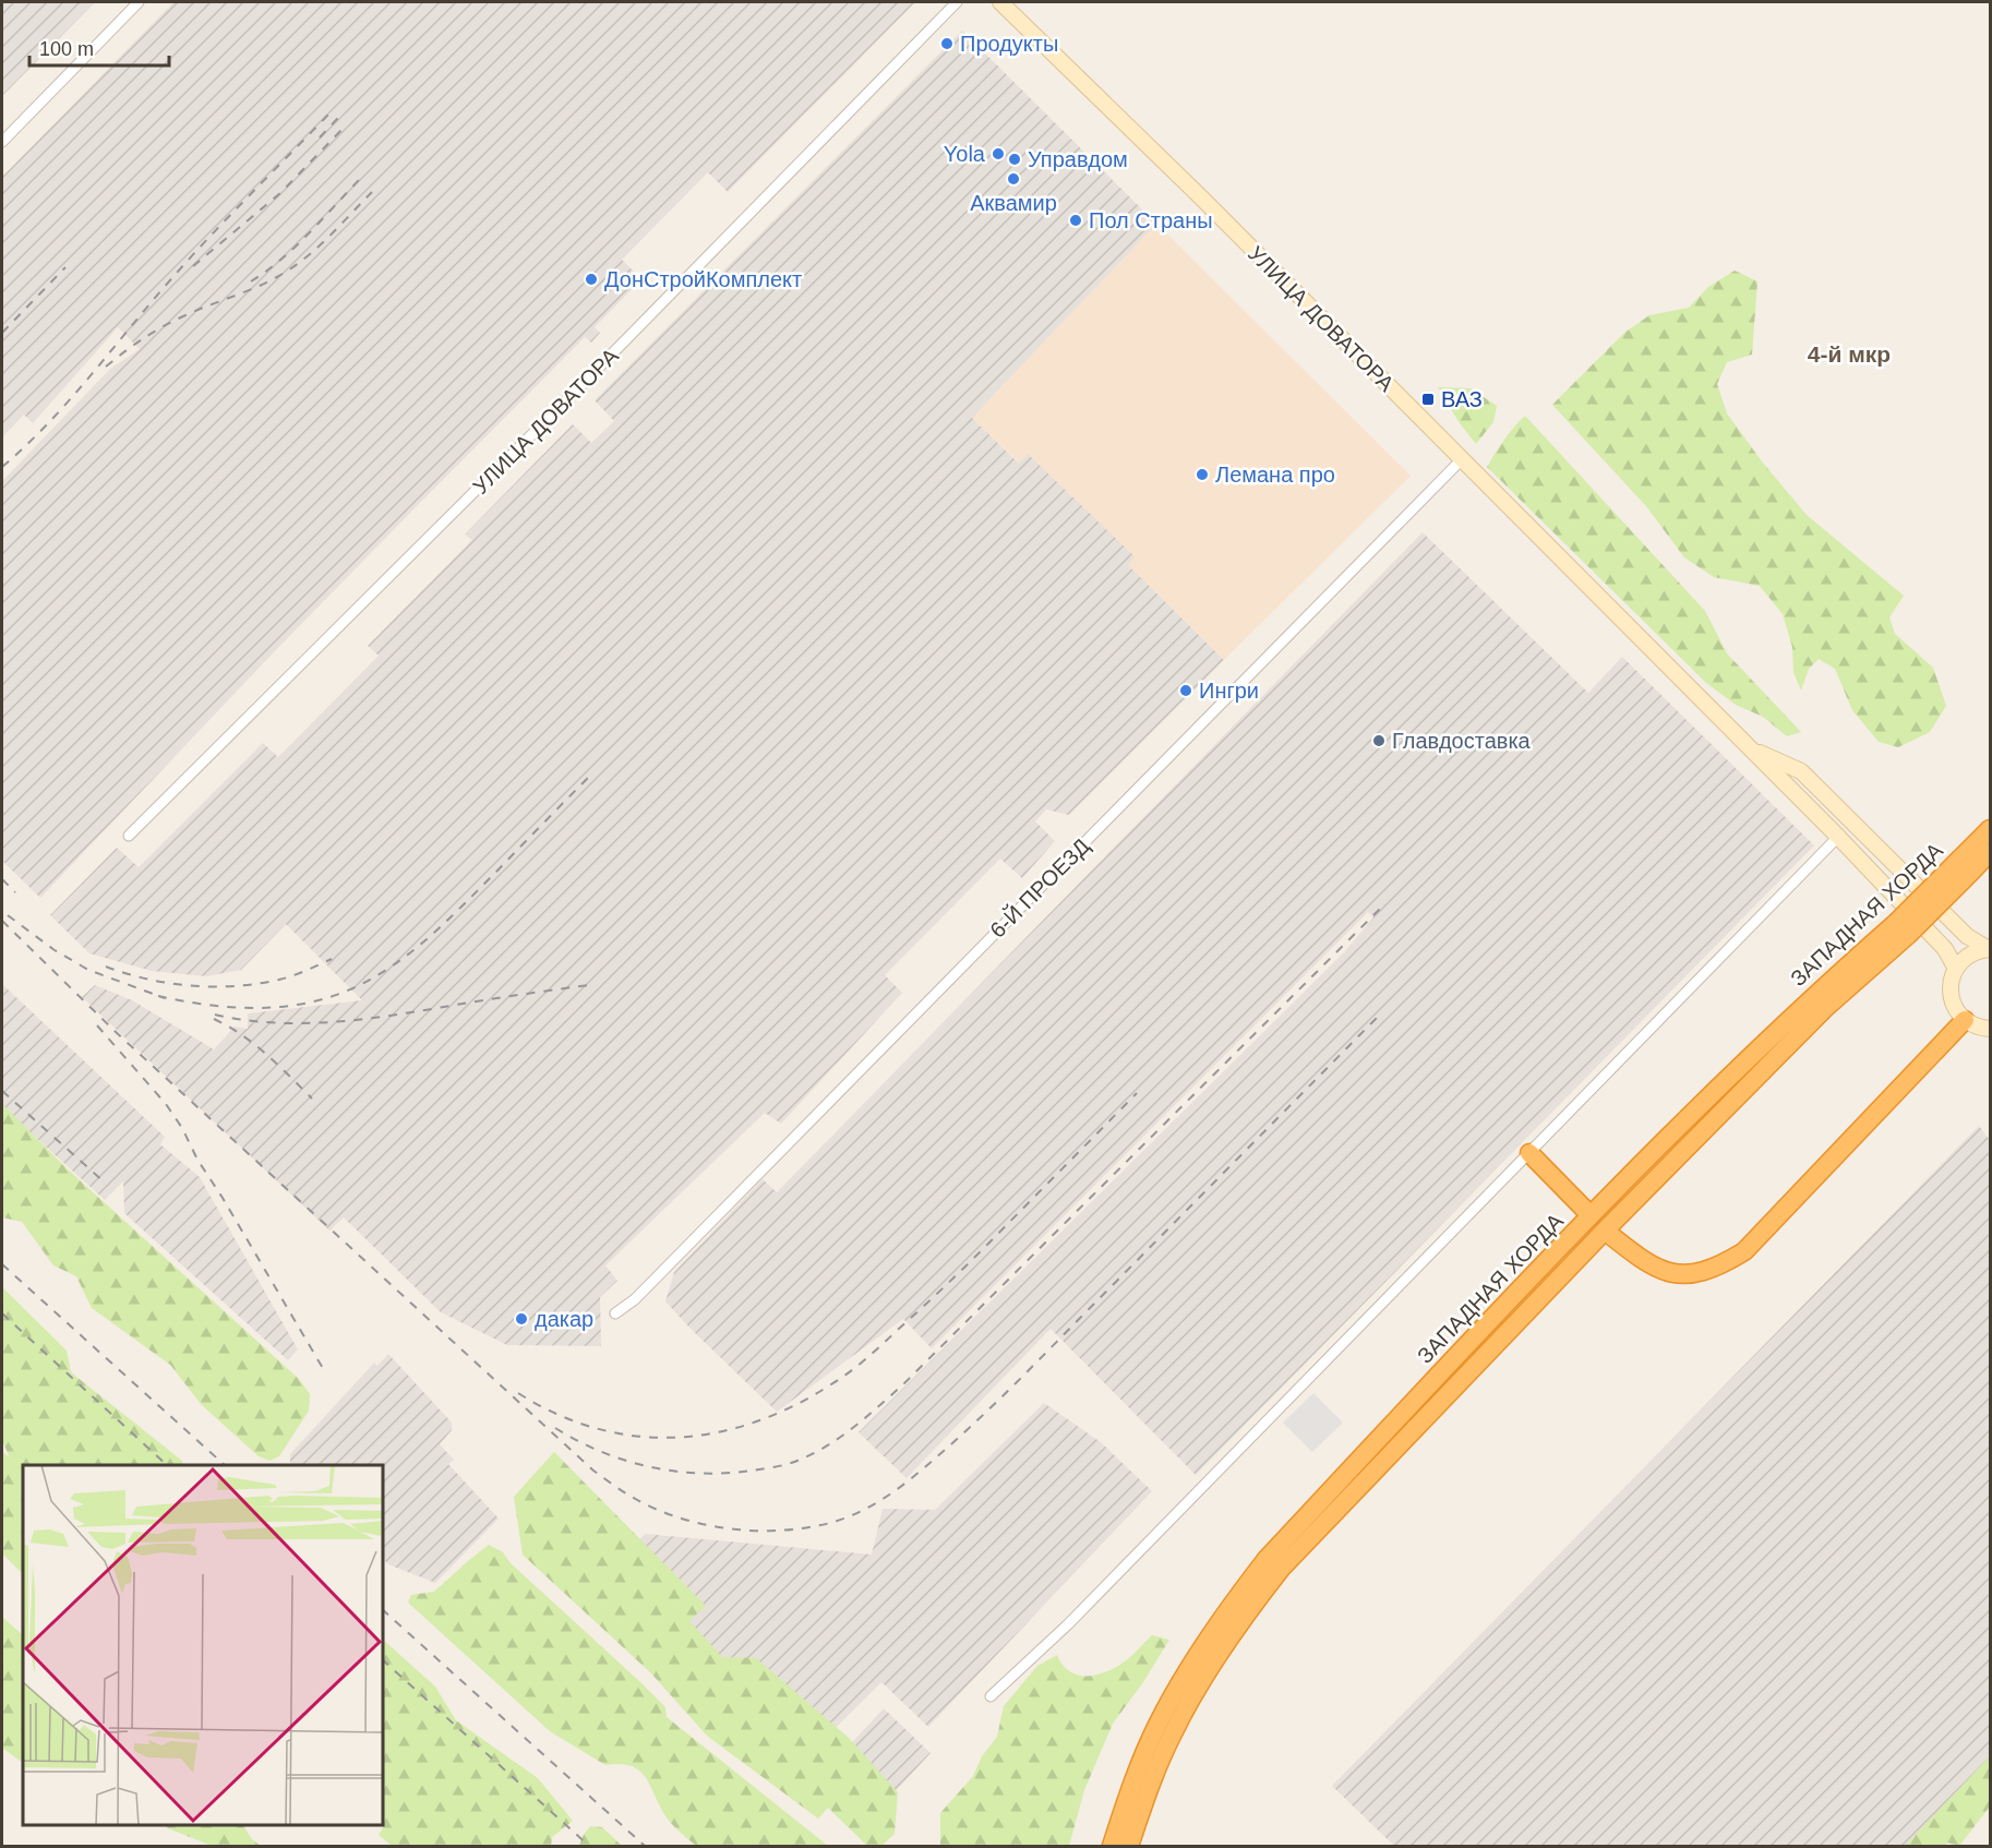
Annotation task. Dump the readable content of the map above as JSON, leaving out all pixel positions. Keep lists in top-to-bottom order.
{
  "streets": {
    "highway": ["ЗАПАДНАЯ ХОРДА"],
    "street": ["УЛИЦА ДОВАТОРА", "6-Й ПРОЕЗД"]
  },
  "crossings": [
    ["УЛИЦА ДОВАТОРА", "6-Й ПРОЕЗД"]
  ],
  "districts": ["4-й мкр"],
  "places": {
    "other": [
      "Продукты",
      "Yola",
      "Управдом",
      "Аквамир",
      "Пол Страны",
      "ДонСтройКомплект",
      "Лемана про",
      "Ингри",
      "Главдоставка",
      "дакар"
    ],
    "transit": ["ВАЗ"]
  },
  "scale_bar": "100 m"
}
